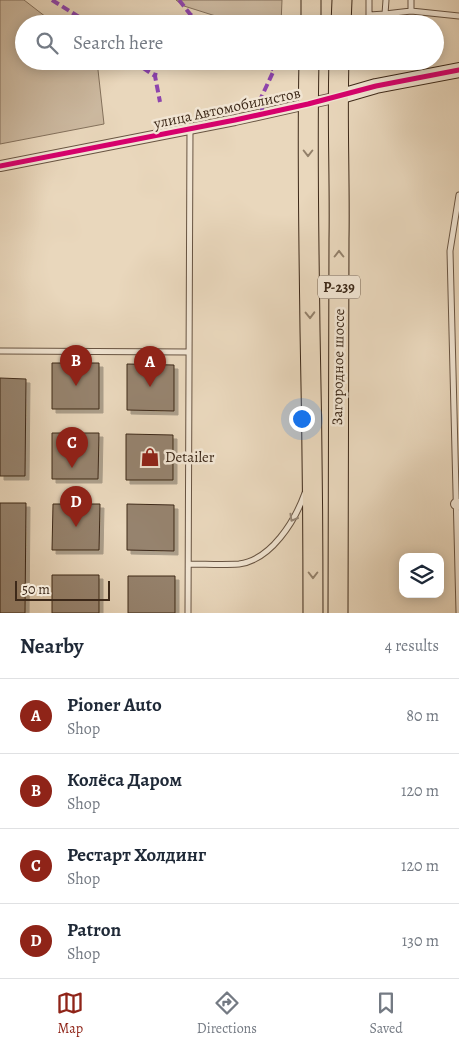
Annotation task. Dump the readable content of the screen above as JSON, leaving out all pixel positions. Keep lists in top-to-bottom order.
{
  "streets": {
    "highway": ["Р-239", "Загородное шоссе"],
    "street": ["улица Автомобилистов"]
  },
  "crossings": [
    ["улица Автомобилистов", "Загородное шоссе"]
  ],
  "places": {
    "shop": ["Detailer"]
  },
  "scale_bar": "50 m",
  "page": {
    "search": "Search here",
    "pins": [
      "B",
      "A",
      "C",
      "D"
    ],
    "scale": "50 m",
    "heading": ["Nearby", "4 results"],
    "list": [
      {
        "mark": "A",
        "name": "Pioner Auto",
        "note": "Shop",
        "value": "80 m"
      },
      {
        "mark": "B",
        "name": "Колёса Даром",
        "note": "Shop",
        "value": "120 m"
      },
      {
        "mark": "C",
        "name": "Рестарт Холдинг",
        "note": "Shop",
        "value": "120 m"
      },
      {
        "mark": "D",
        "name": "Patron",
        "note": "Shop",
        "value": "130 m"
      }
    ],
    "nav": ["Map", "Directions", "Saved"]
  }
}
